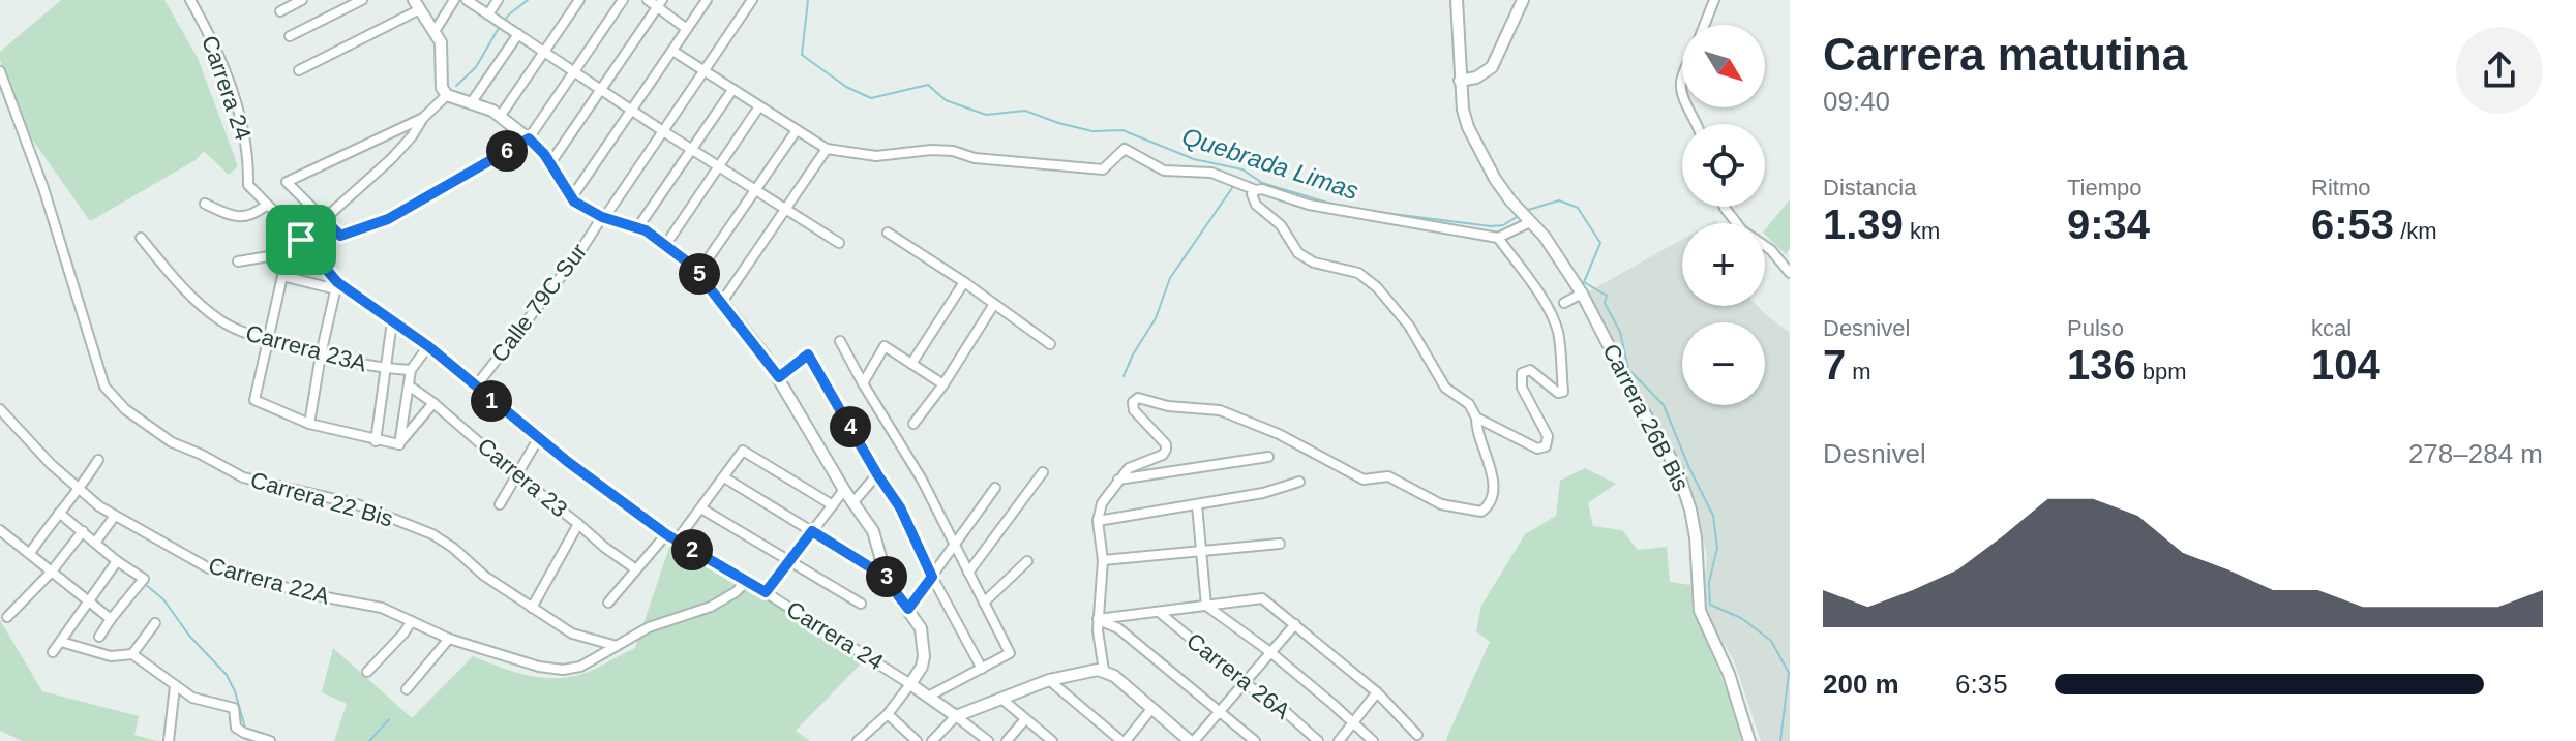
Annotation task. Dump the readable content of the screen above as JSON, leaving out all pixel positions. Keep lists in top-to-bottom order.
{
  "streets": {
    "street": [
      "Carrera 24",
      "Calle 79C Sur",
      "Carrera 23A",
      "Carrera 26B Bis",
      "Carrera 23",
      "Carrera 22 Bis",
      "Carrera 22A",
      "Carrera 26A"
    ]
  },
  "crossings": [
    ["Carrera 24", "Calle 79C Sur"],
    ["Carrera 22 Bis", "Carrera 22A"]
  ],
  "water": ["Quebrada Limas"],
  "north": "bottom right",
  "page": {
    "heading": ["Carrera matutina", "09:40"],
    "map_buttons": ["+", "−"],
    "pins": [
      "6",
      "5",
      "1",
      "4",
      "2",
      "3"
    ],
    "stats": [
      ["Distancia", "1.39 km"],
      ["Tiempo", "9:34"],
      ["Ritmo", "6:53 /km"],
      ["Desnivel", "7 m"],
      ["Pulso", "136 bpm"],
      ["kcal", "104"]
    ],
    "chart": ["Desnivel", "278–284 m"],
    "list": [
      {
        "name": "200 m",
        "note": "6:35"
      }
    ]
  }
}
